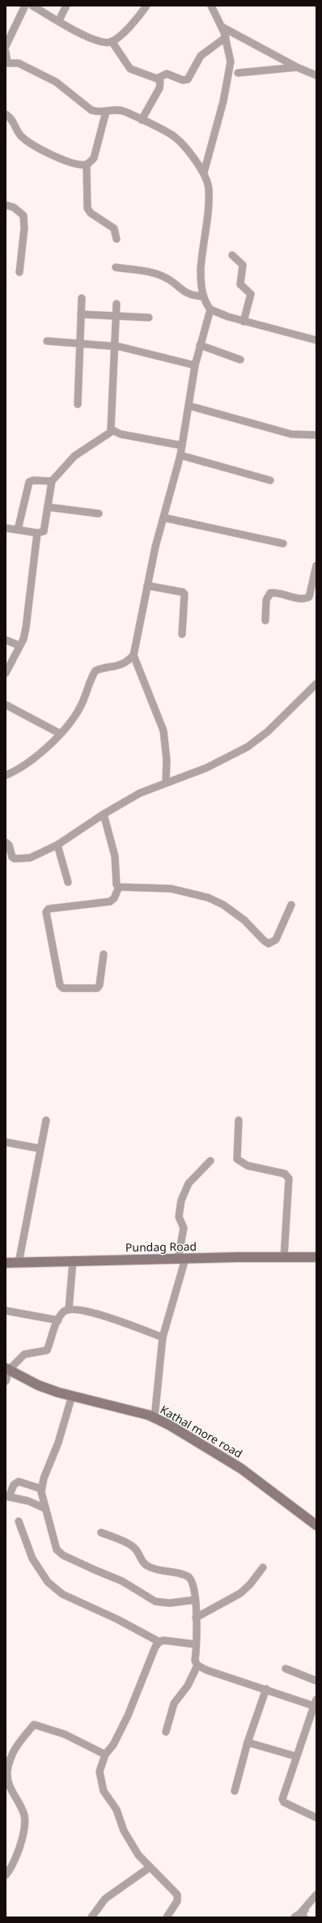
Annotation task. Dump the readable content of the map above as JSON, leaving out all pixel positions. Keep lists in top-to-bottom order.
{
  "streets": {
    "main road": ["Pundag Road", "Kathal more road"]
  }
}
